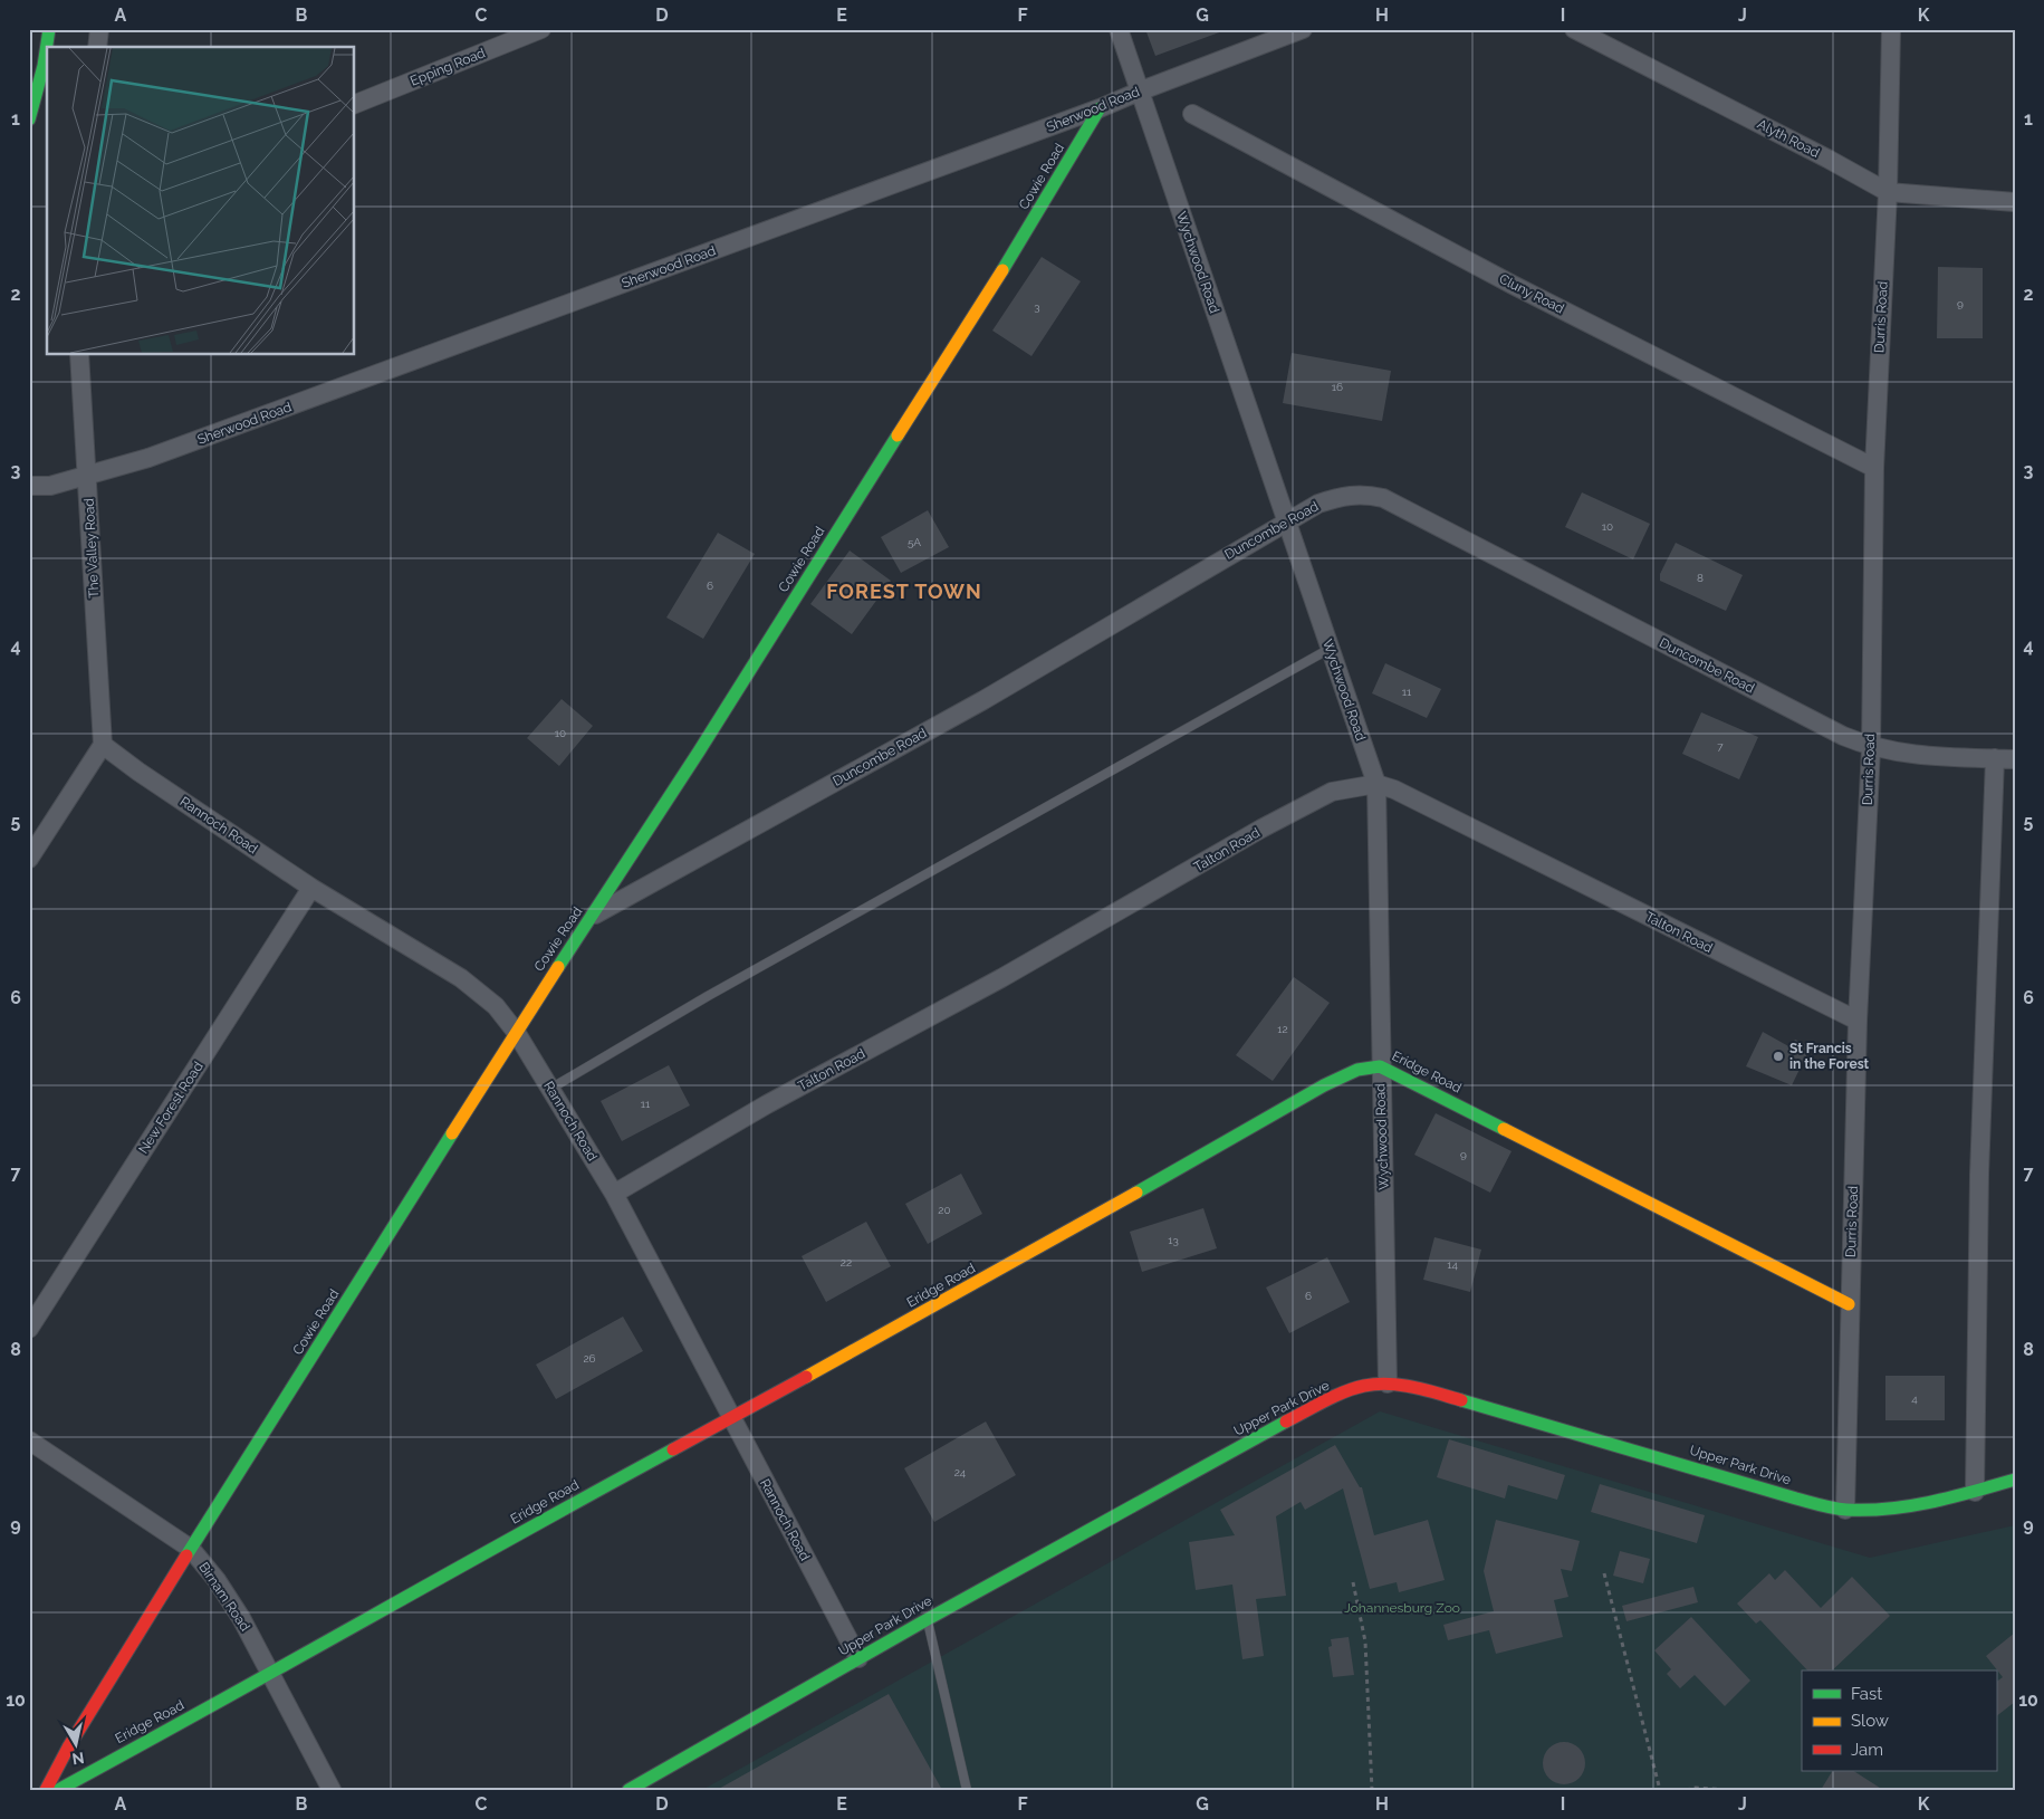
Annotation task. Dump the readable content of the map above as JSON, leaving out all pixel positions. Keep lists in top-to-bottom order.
{
  "streets": {
    "main road": ["Cowie Road", "Eridge Road", "Upper Park Drive"],
    "street": [
      "Epping Road",
      "Sherwood Road",
      "Alyth Road",
      "Wychwood Road",
      "Cluny Road",
      "Durris Road",
      "Duncombe Road",
      "The Valley Road",
      "Rannoch Road",
      "Talton Road",
      "New Forest Road",
      "Birnam Road"
    ]
  },
  "crossings": [
    ["Sherwood Road", "Cowie Road"],
    ["Sherwood Road", "Wychwood Road"],
    ["Sherwood Road", "The Valley Road"],
    ["Alyth Road", "Durris Road"],
    ["Cowie Road", "Duncombe Road"],
    ["Cowie Road", "Rannoch Road"],
    ["Cowie Road", "Birnam Road"],
    ["Wychwood Road", "Duncombe Road"],
    ["Wychwood Road", "Talton Road"],
    ["Wychwood Road", "Eridge Road"],
    ["Wychwood Road", "Upper Park Drive"],
    ["Cluny Road", "Durris Road"],
    ["Durris Road", "Duncombe Road"],
    ["Durris Road", "Talton Road"],
    ["Durris Road", "Eridge Road"],
    ["Durris Road", "Upper Park Drive"],
    ["The Valley Road", "Rannoch Road"],
    ["Rannoch Road", "Talton Road"],
    ["Rannoch Road", "Eridge Road"],
    ["Rannoch Road", "New Forest Road"],
    ["Rannoch Road", "Upper Park Drive"],
    ["Eridge Road", "Birnam Road"]
  ],
  "districts": ["FOREST TOWN"],
  "parks": ["Johannesburg Zoo"],
  "places": ["St Francis in the Forest"],
  "house_numbers": [
    "9",
    "3",
    "16",
    "10",
    "5A",
    "8",
    "6",
    "11",
    "10",
    "7",
    "12",
    "11",
    "9",
    "20",
    "13",
    "22",
    "14",
    "6",
    "26",
    "4",
    "24"
  ],
  "legend": ["Fast", "Slow", "Jam"],
  "north": "bottom",
  "grid": {
    "columns": [
      "A",
      "B",
      "C",
      "D",
      "E",
      "F",
      "G",
      "H",
      "I",
      "J",
      "K"
    ],
    "rows": [
      "1",
      "2",
      "3",
      "4",
      "5",
      "6",
      "7",
      "8",
      "9",
      "10"
    ]
  }
}
